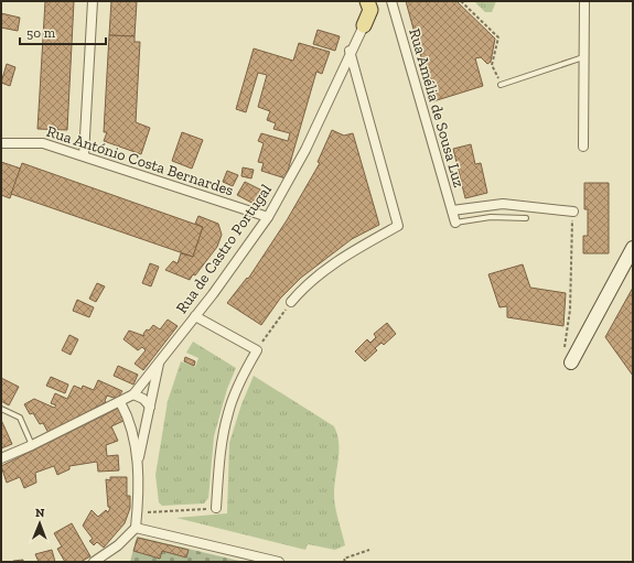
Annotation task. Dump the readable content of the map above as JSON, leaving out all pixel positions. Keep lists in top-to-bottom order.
{
  "streets": {
    "street": ["Rua Amélia de Sousa Luz", "Rua António Costa Bernardes", "Rua de Castro Portugal"]
  },
  "crossings": [
    ["Rua António Costa Bernardes", "Rua de Castro Portugal"]
  ],
  "scale_bar": "50 m",
  "north": "top"
}
